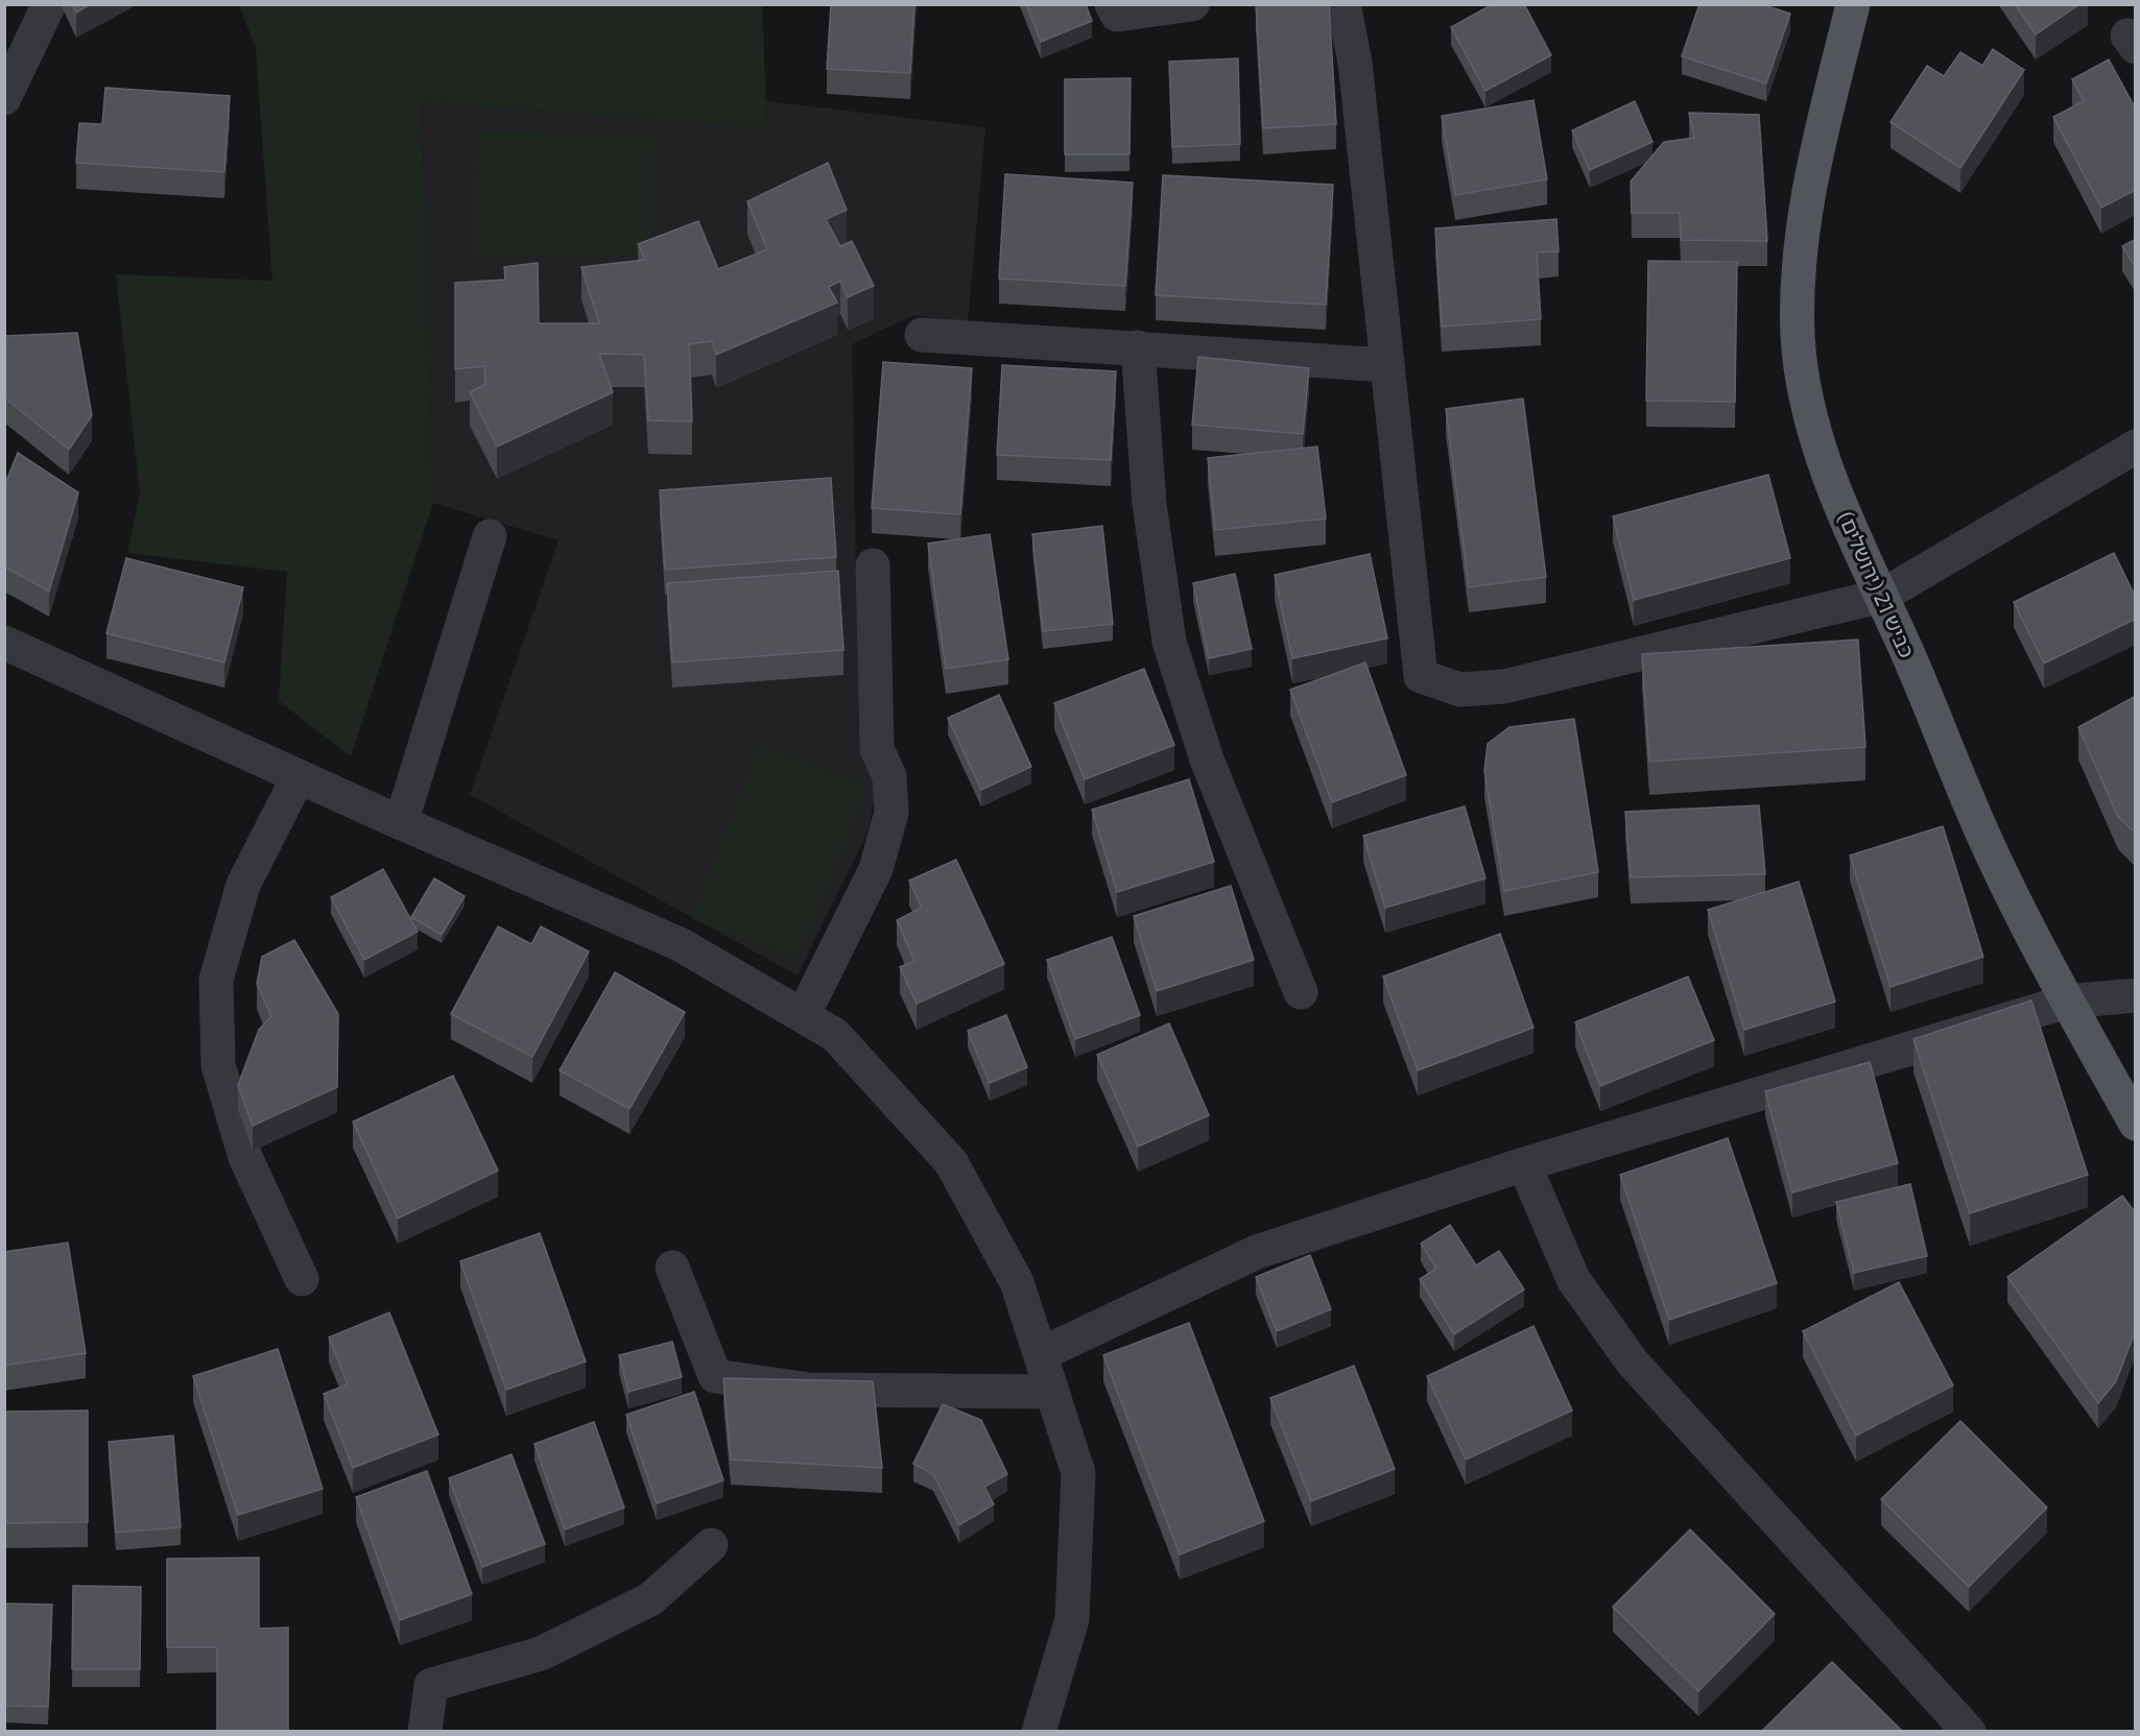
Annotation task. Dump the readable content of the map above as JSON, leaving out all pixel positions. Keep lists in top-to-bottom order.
{
  "streets": {
    "main road": ["כביש 21 (ירושלים)"]
  }
}
